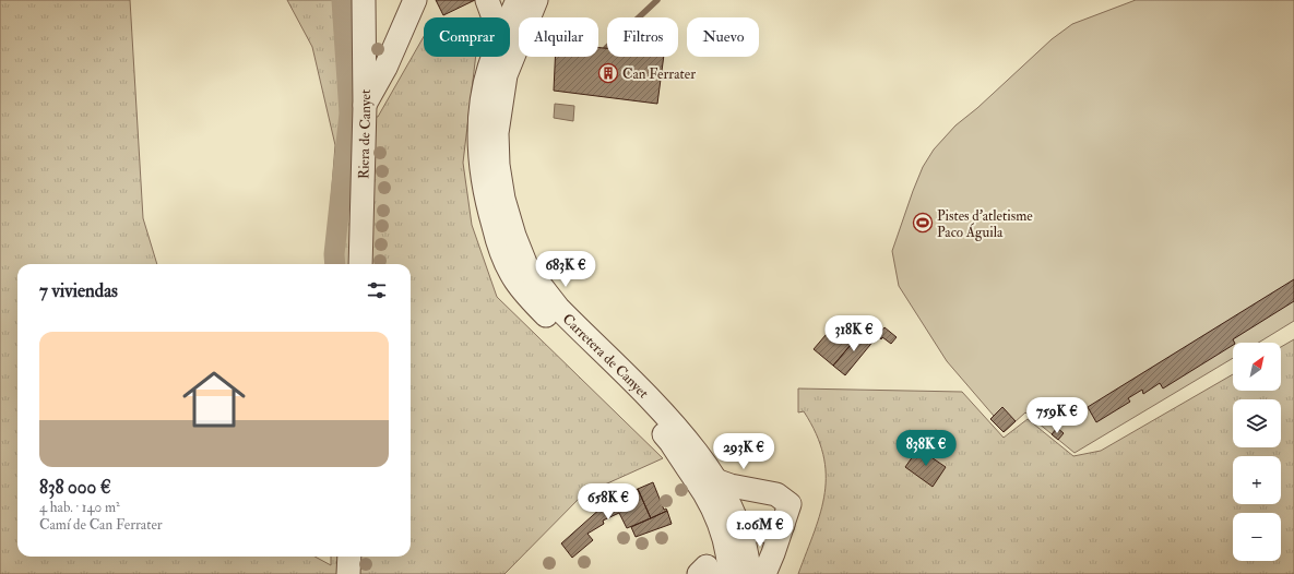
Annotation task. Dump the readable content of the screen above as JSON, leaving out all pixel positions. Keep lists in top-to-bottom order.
{
  "streets": {
    "street": ["Riera de Canyet", "Carretera de Canyet"]
  },
  "places": {
    "building": ["Can Ferrater"],
    "sports": ["Pistes d'atletisme Paco Águila"]
  },
  "north": "top right",
  "page": {
    "chip": [
      "Comprar",
      "Alquilar",
      "Filtros",
      "Nuevo"
    ],
    "price": [
      "683K €",
      "318K €",
      "759K €",
      "838K €",
      "293K €",
      "658K €",
      "1.06M €"
    ],
    "heading": "7 viviendas",
    "list": [
      {
        "name": "838 000 €",
        "note": "4 hab. · 140 m² · Camí de Can Ferrater"
      }
    ],
    "map_buttons": ["+", "−"]
  }
}
